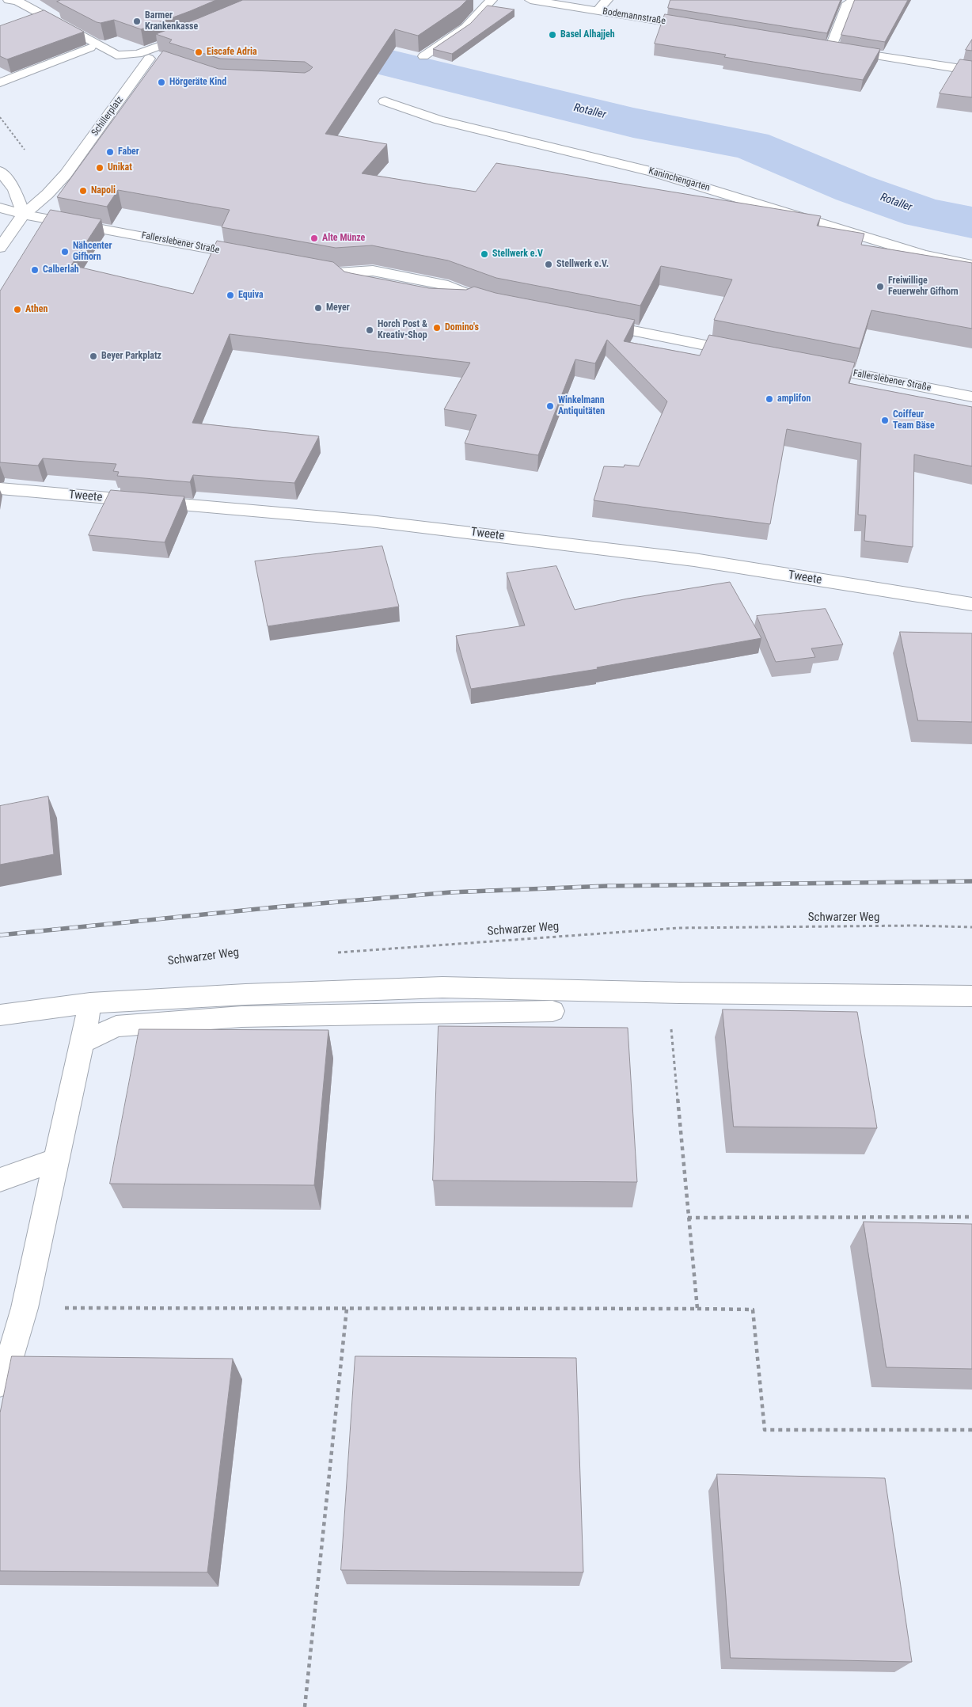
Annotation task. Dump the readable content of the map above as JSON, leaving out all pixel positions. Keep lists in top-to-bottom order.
{
  "streets": {
    "street": [
      "Bodemannstraße",
      "Schillerplatz",
      "Kaninchengarten",
      "Fallerslebener Straße",
      "Tweete"
    ],
    "path": ["Schwarzer Weg"]
  },
  "crossings": [
    ["Schillerplatz", "Fallerslebener Straße"]
  ],
  "water": ["Rotaller"],
  "places": [
    "Barmer Krankenkasse",
    "Basel Alhajjeh",
    "Eiscafe Adria",
    "Hörgeräte Kind",
    "Faber",
    "Unikat",
    "Napoli",
    "Alte Münze",
    "Nähcenter Gifhorn",
    "Stellwerk e.V",
    "Stellwerk e.V.",
    "Calberlah",
    "Freiwillige Feuerwehr Gifhorn",
    "Equiva",
    "Meyer",
    "Athen",
    "Domino's",
    "Horch Post & Kreativ-Shop",
    "Beyer Parkplatz",
    "amplifon",
    "Winkelmann Antiquitäten",
    "Coiffeur Team Bäse"
  ]
}
